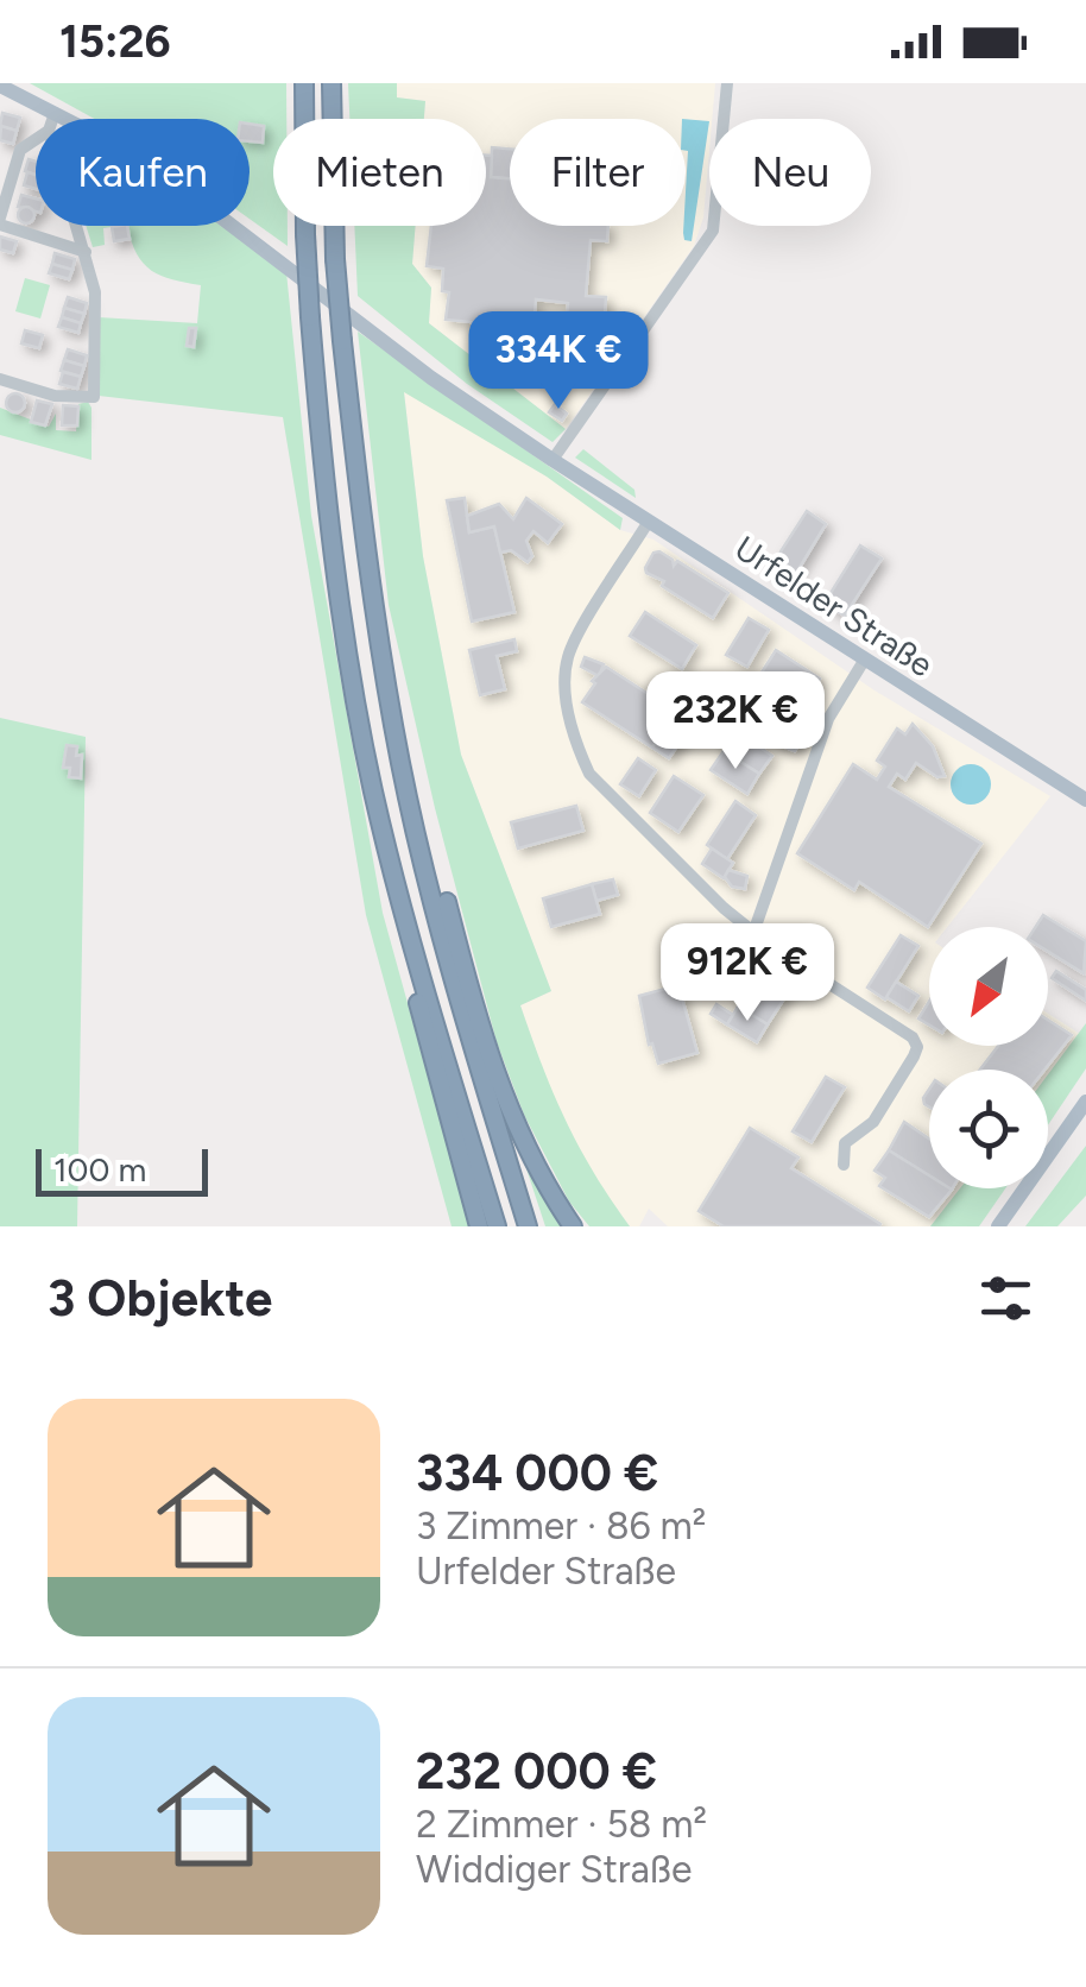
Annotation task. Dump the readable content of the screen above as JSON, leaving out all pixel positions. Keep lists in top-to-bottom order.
{
  "streets": {
    "main road": ["Urfelder Straße"]
  },
  "scale_bar": "100 m",
  "north": "bottom left",
  "page": {
    "status": "15:26",
    "chip": [
      "Kaufen",
      "Mieten",
      "Filter",
      "Neu"
    ],
    "price": ["334K €", "232K €", "912K €"],
    "scale": "100 m",
    "heading": "3 Objekte",
    "list": [
      {
        "name": "334 000 €",
        "note": "3 Zimmer · 86 m² · Urfelder Straße"
      },
      {
        "name": "232 000 €",
        "note": "2 Zimmer · 58 m² · Widdiger Straße"
      }
    ]
  }
}
